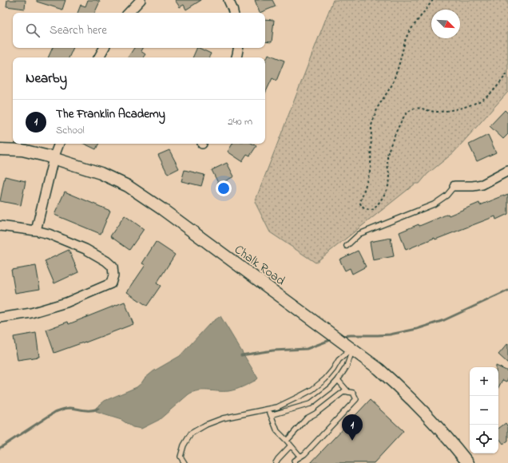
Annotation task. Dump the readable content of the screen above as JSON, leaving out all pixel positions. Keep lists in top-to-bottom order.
{
  "streets": {
    "street": ["Chalk Road"]
  },
  "north": "bottom right",
  "page": {
    "search": "Search here",
    "heading": "Nearby",
    "list": [
      {
        "mark": "1",
        "name": "The Franklin Academy",
        "note": "School",
        "value": "240 m"
      }
    ],
    "map_buttons": ["+", "−"],
    "pins": "1"
  }
}
